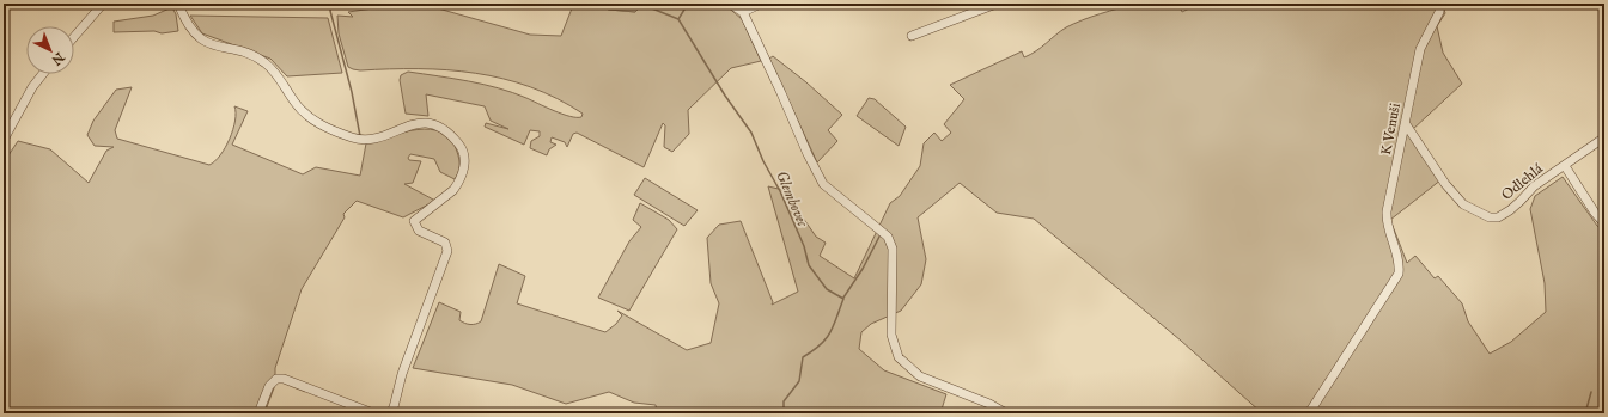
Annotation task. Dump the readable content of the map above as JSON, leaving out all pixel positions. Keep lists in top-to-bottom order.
{
  "streets": {
    "street": ["K Venuši", "Odlehlá"]
  },
  "crossings": [
    ["K Venuši", "Odlehlá"]
  ],
  "water": ["Glembovec"],
  "north": "bottom right"
}
